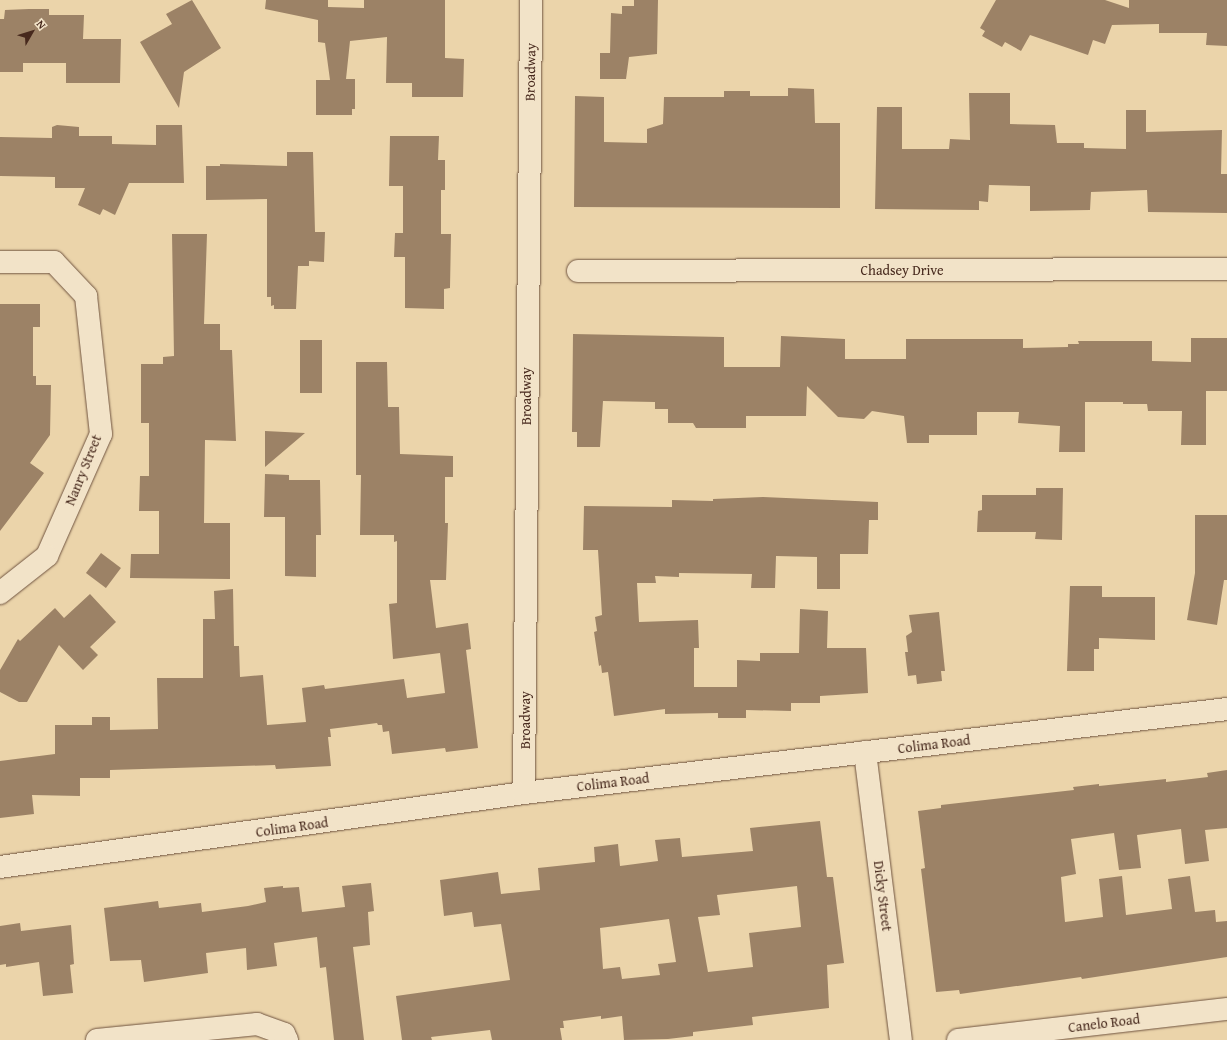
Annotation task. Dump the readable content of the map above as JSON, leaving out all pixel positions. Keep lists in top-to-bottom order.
{
  "streets": {
    "street": [
      "Broadway",
      "Chadsey Drive",
      "Nanry Street",
      "Colima Road",
      "Dicky Street",
      "Canelo Road"
    ]
  },
  "crossings": [
    ["Broadway", "Colima Road"],
    ["Colima Road", "Dicky Street"]
  ],
  "north": "top right"
}
